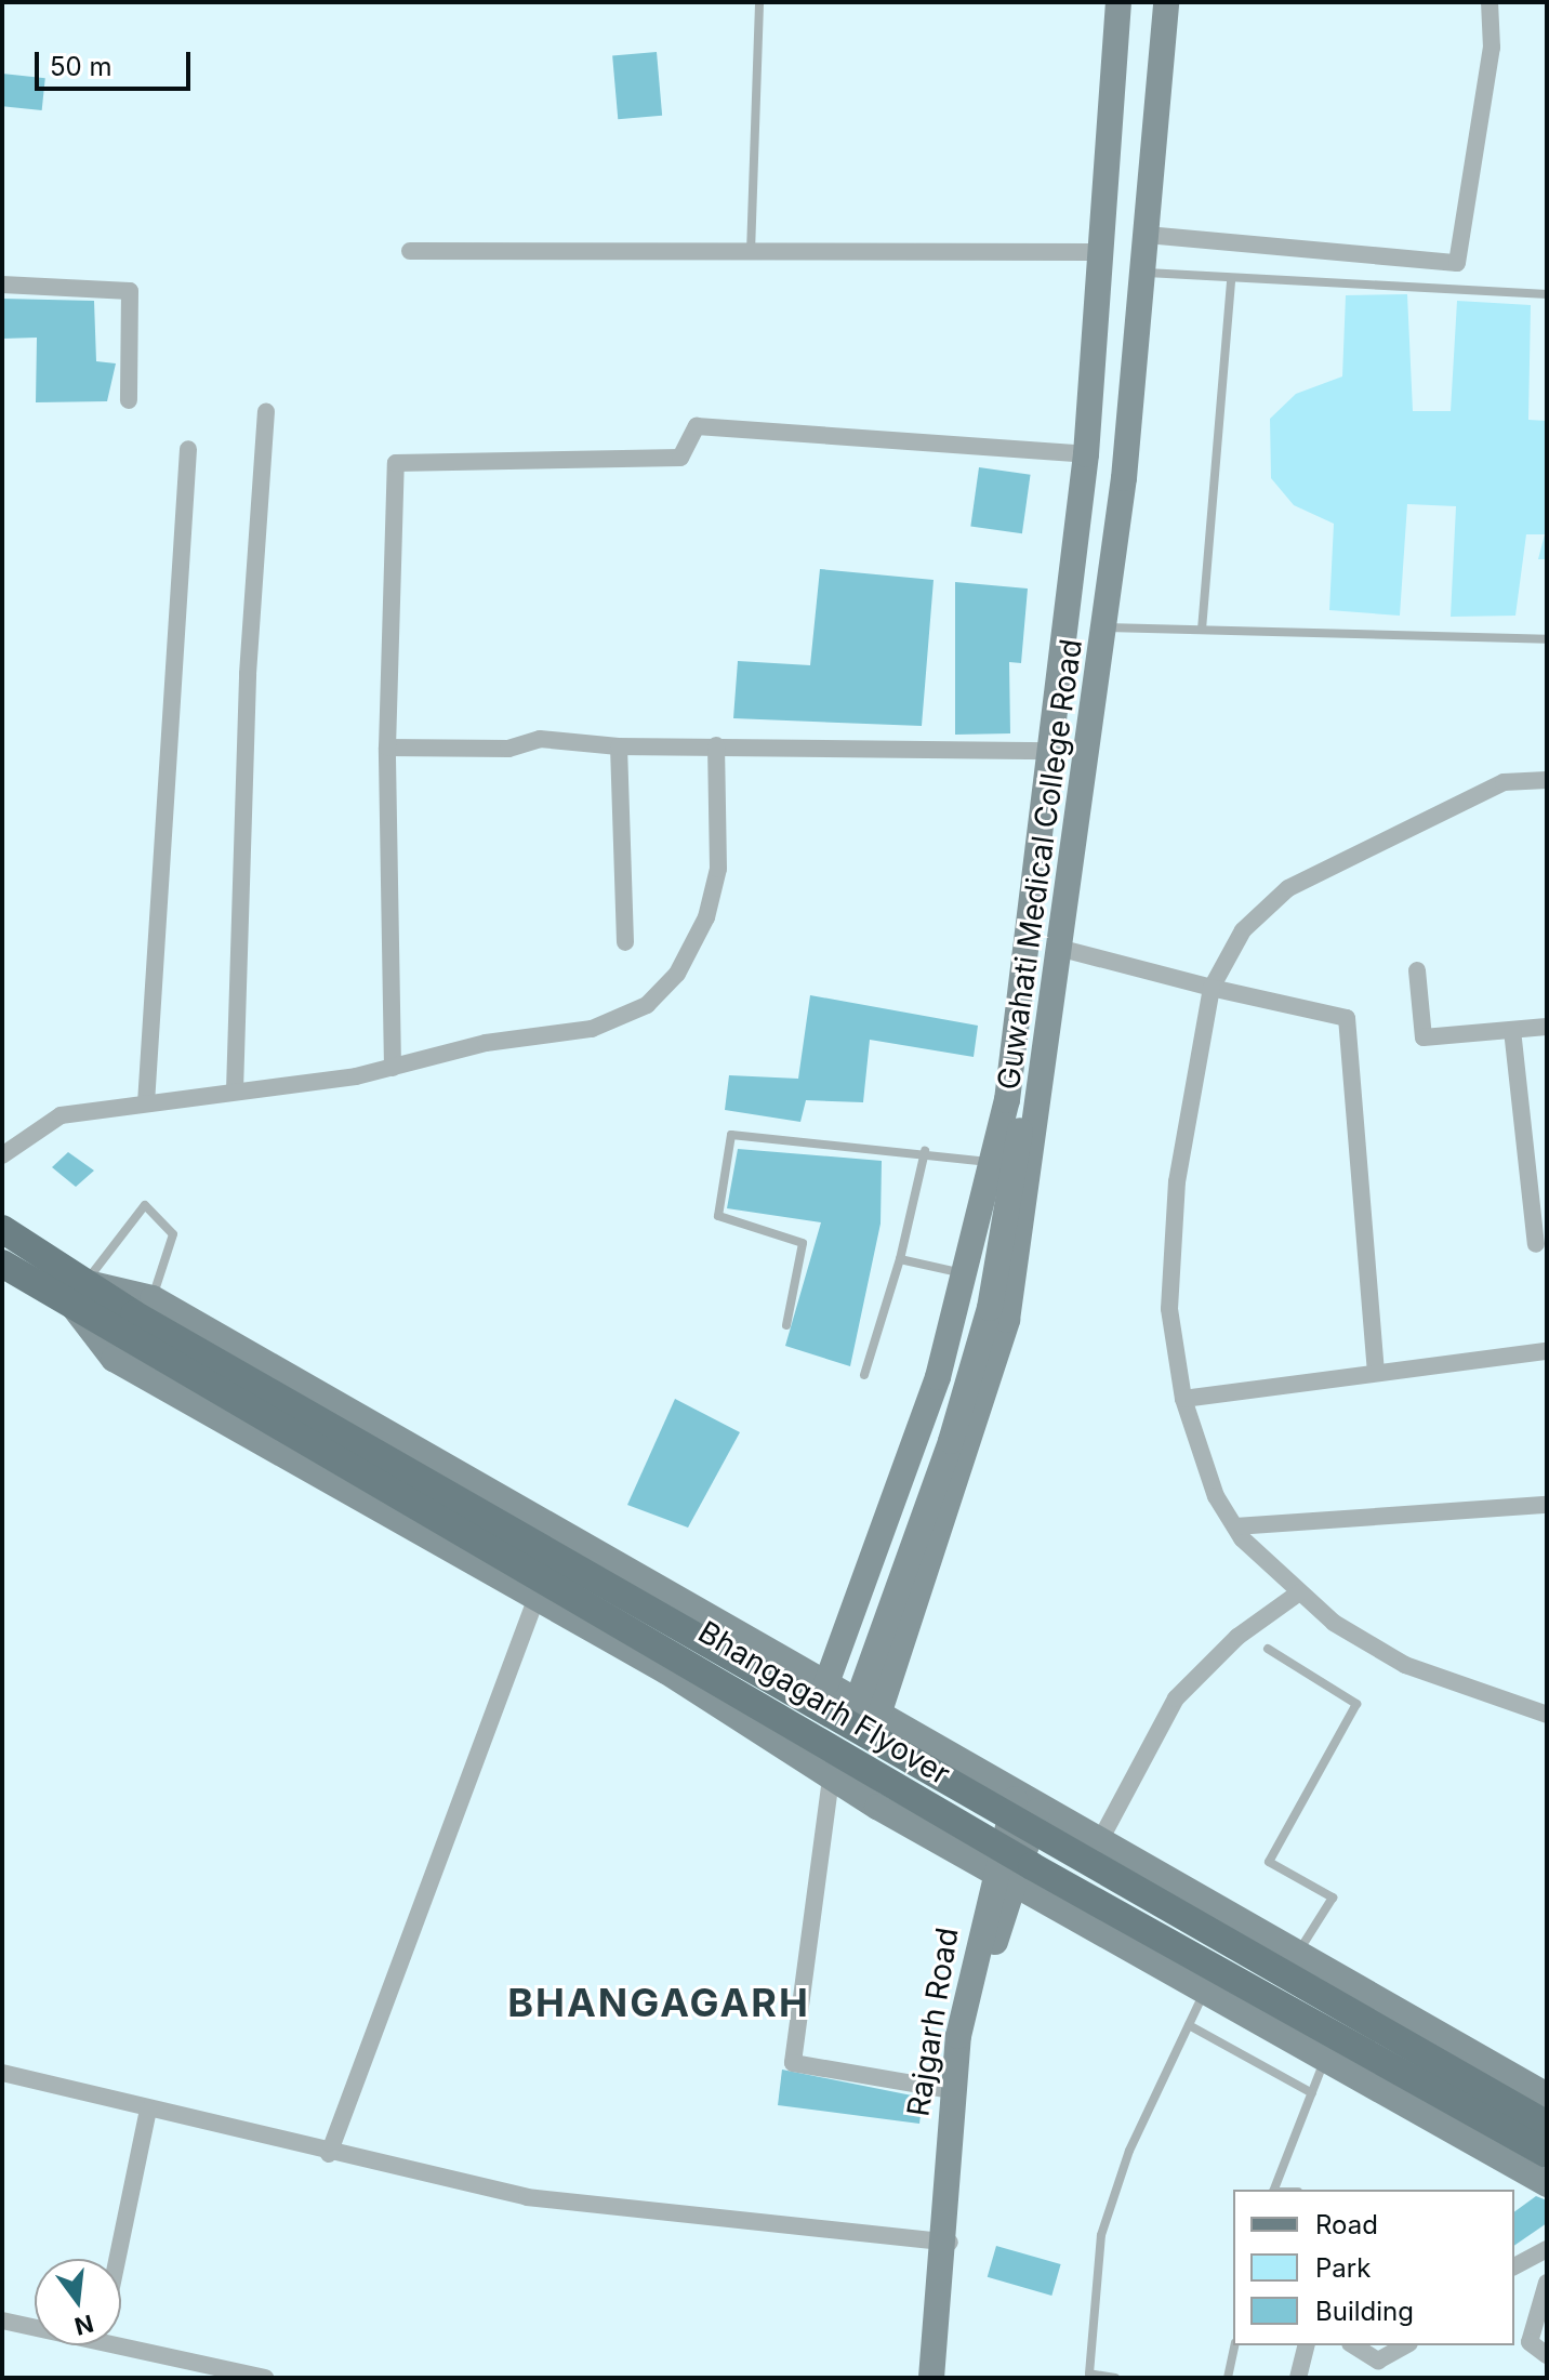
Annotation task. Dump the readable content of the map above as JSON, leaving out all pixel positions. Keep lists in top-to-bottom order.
{
  "streets": {
    "main road": ["Guwahati Medical College Road", "Bhangagarh Flyover", "Rajgarh Road"]
  },
  "districts": ["BHANGAGARH"],
  "legend": ["Road", "Park", "Building"],
  "scale_bar": "50 m",
  "north": "bottom"
}
